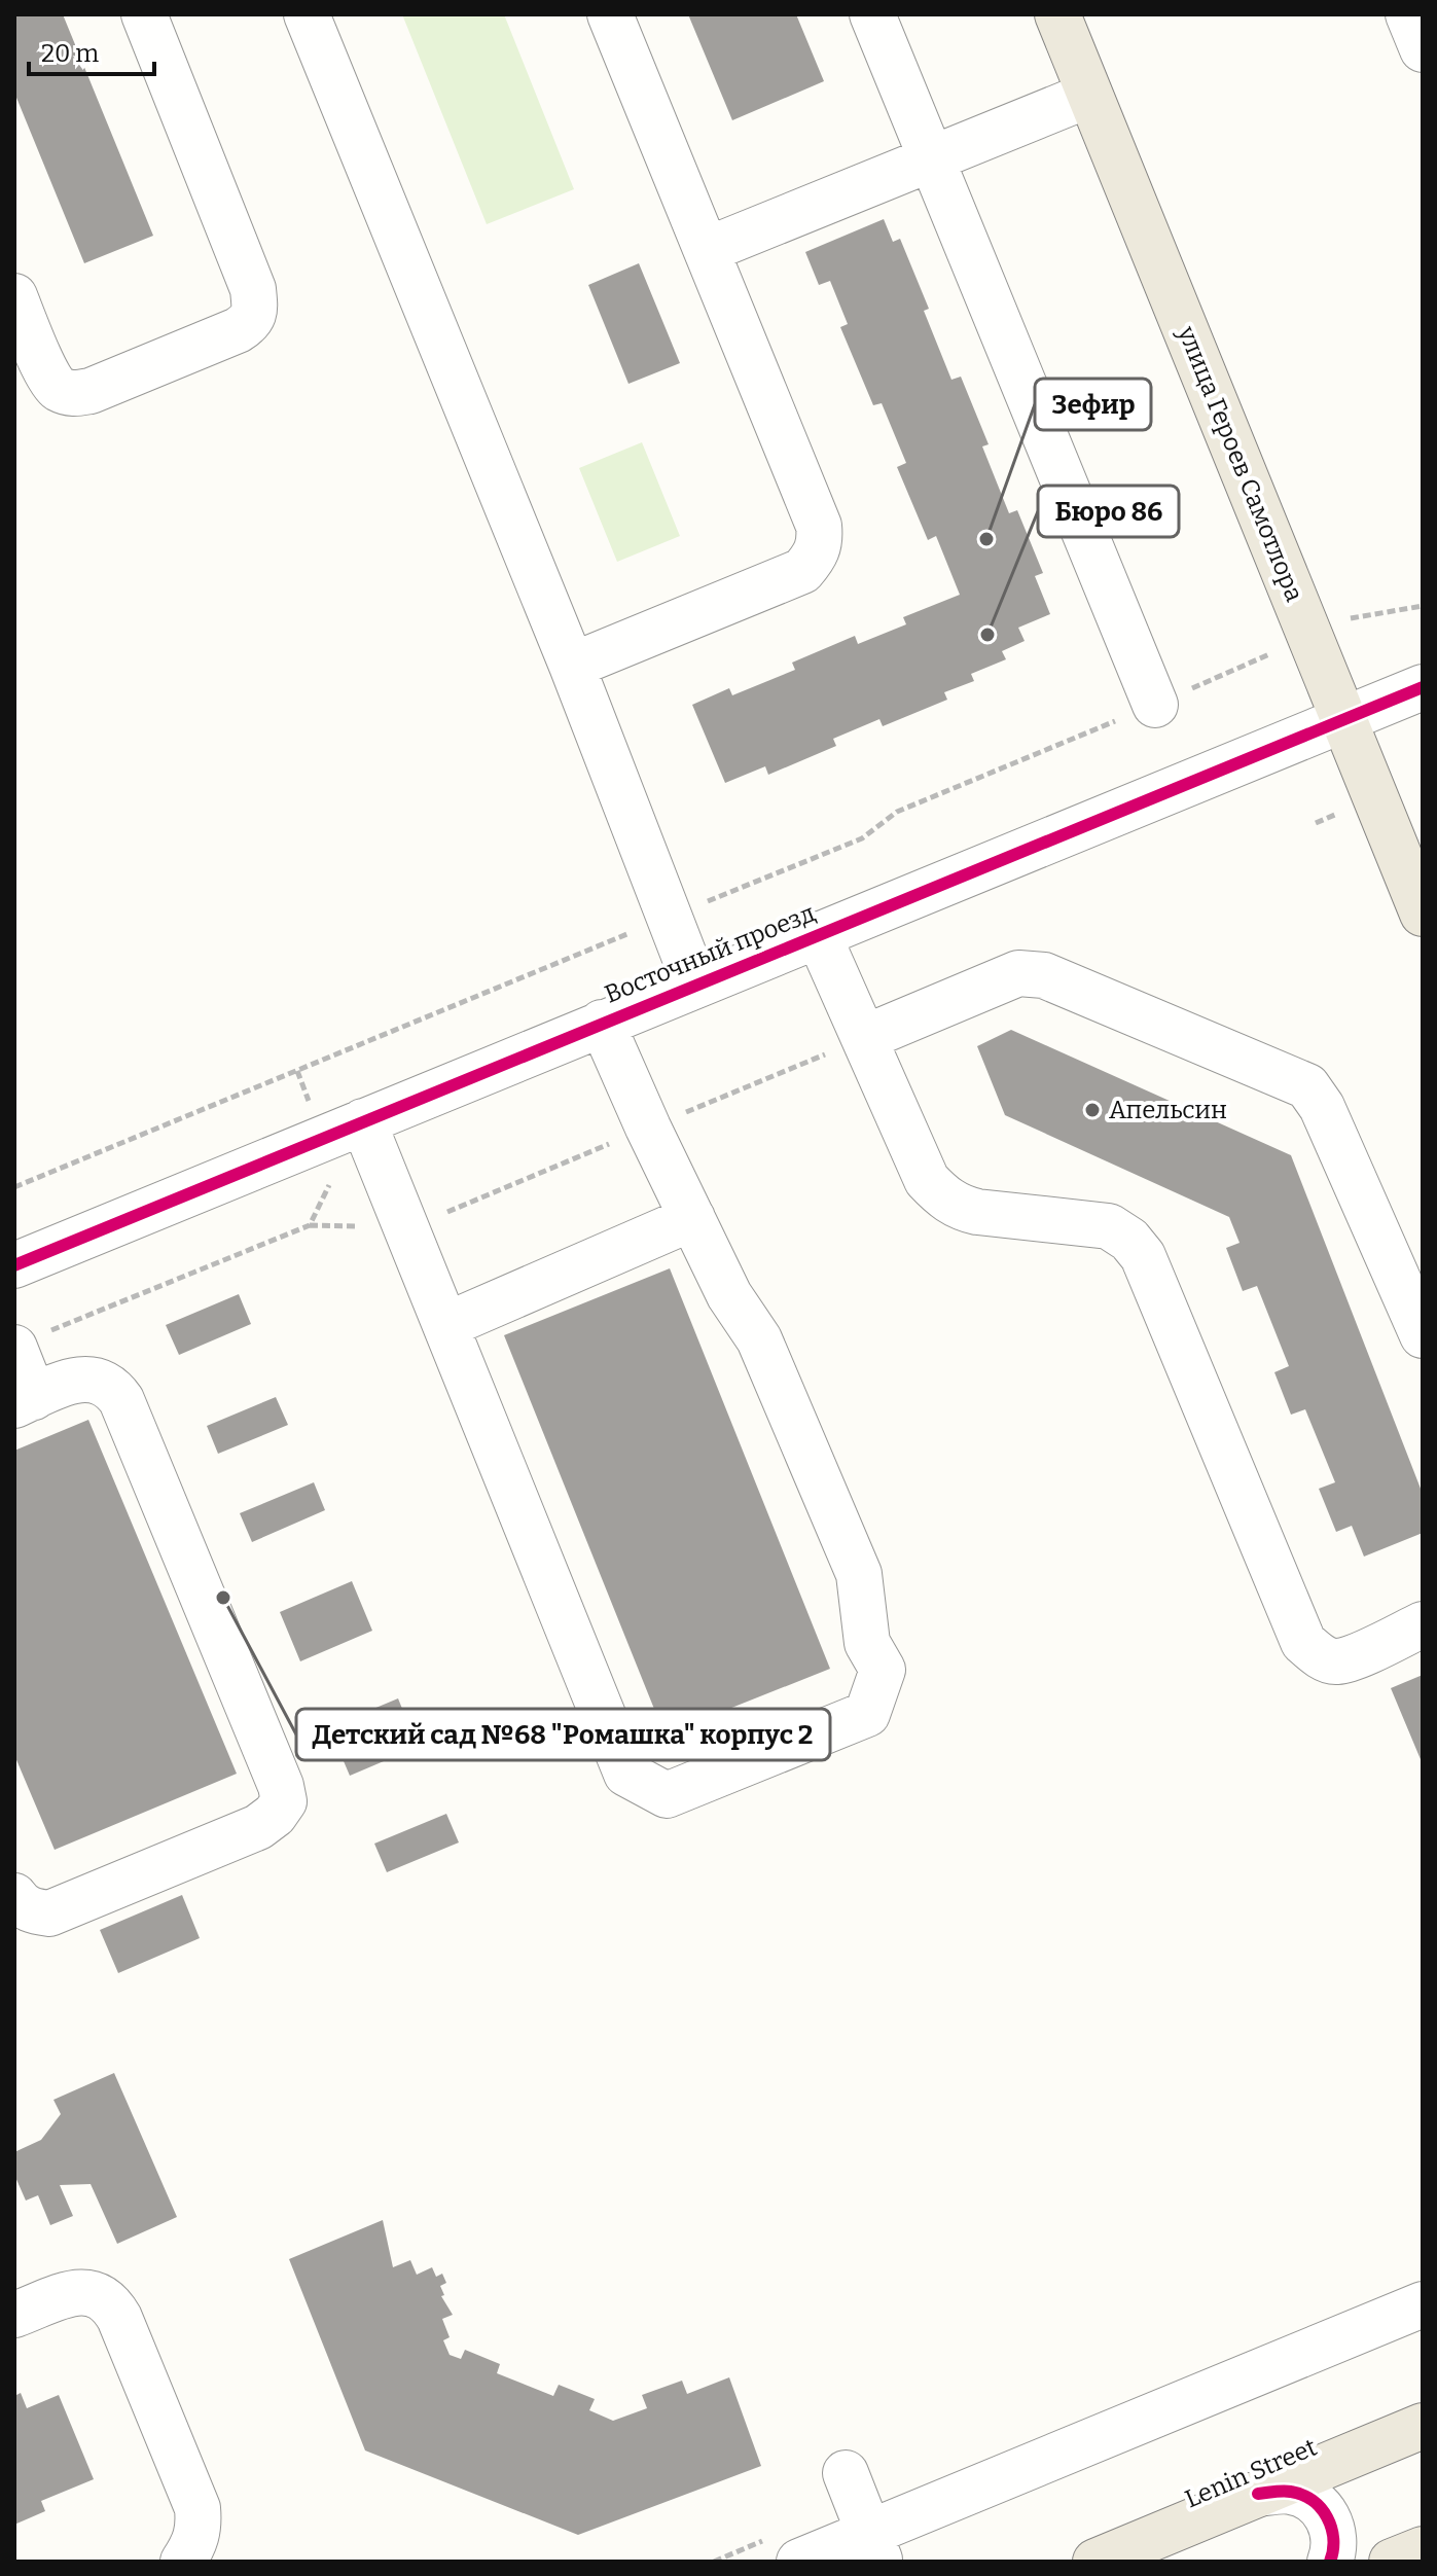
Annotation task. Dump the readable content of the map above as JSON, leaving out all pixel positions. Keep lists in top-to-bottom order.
{
  "streets": {
    "main road": ["улица Героев Самотлора", "Lenin Street"],
    "street": ["Восточный проезд"]
  },
  "crossings": [
    ["улица Героев Самотлора", "Восточный проезд"]
  ],
  "places": [
    "Зефир",
    "Бюро 86",
    "Апельсин",
    "Детский сад №68 \"Ромашка\" корпус 2"
  ],
  "scale_bar": "20 m"
}
